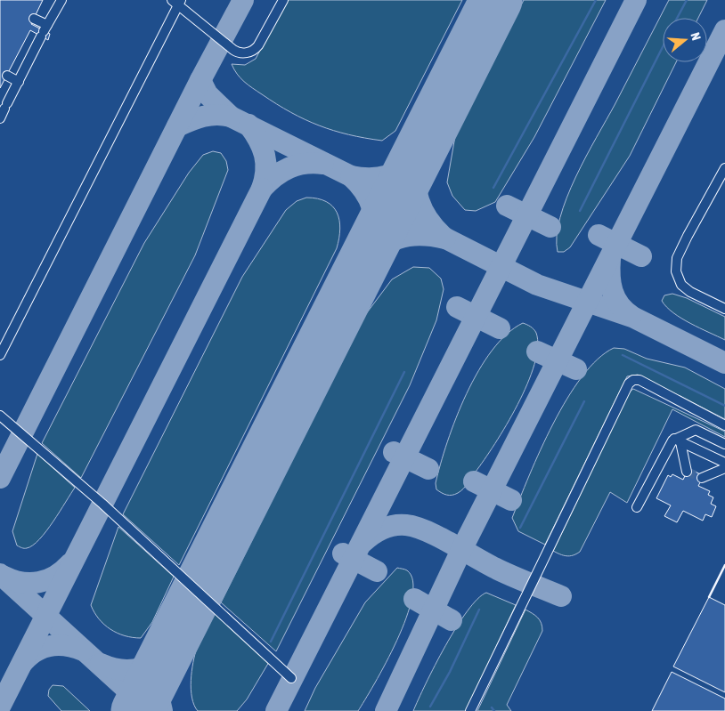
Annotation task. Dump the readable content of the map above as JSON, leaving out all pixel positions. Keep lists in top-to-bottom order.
{
  "north": "right"
}
